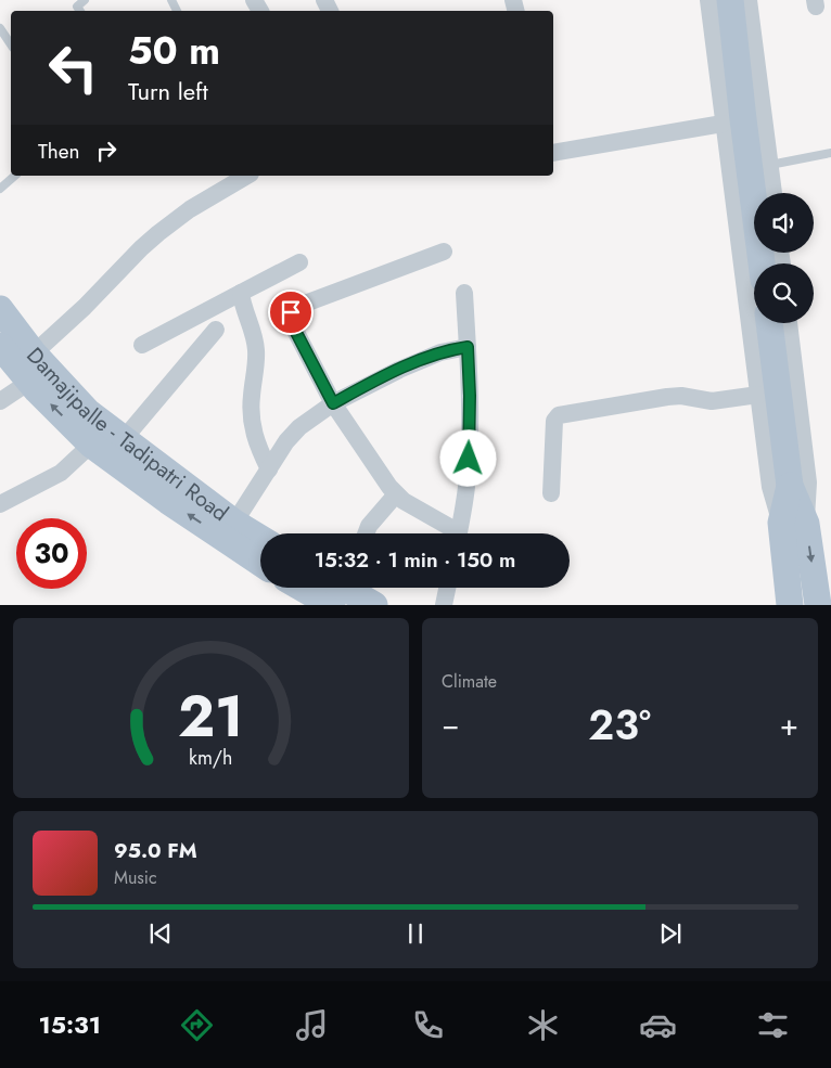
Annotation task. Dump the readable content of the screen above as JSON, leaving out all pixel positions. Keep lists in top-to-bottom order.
{
  "streets": {
    "main road": ["Damajipalle - Tadipatri Road"]
  },
  "page": {
    "turn": ["50 m", "Turn left"],
    "then": "Then",
    "limit": "30",
    "trip": "15:32 · 1 min · 150 m",
    "tile": "Climate",
    "heat": ["−", "23°", "+"],
    "song": ["95.0 FM", "Music"],
    "tabs": "15:31",
    "gauge": ["21", "km/h"]
  }
}
